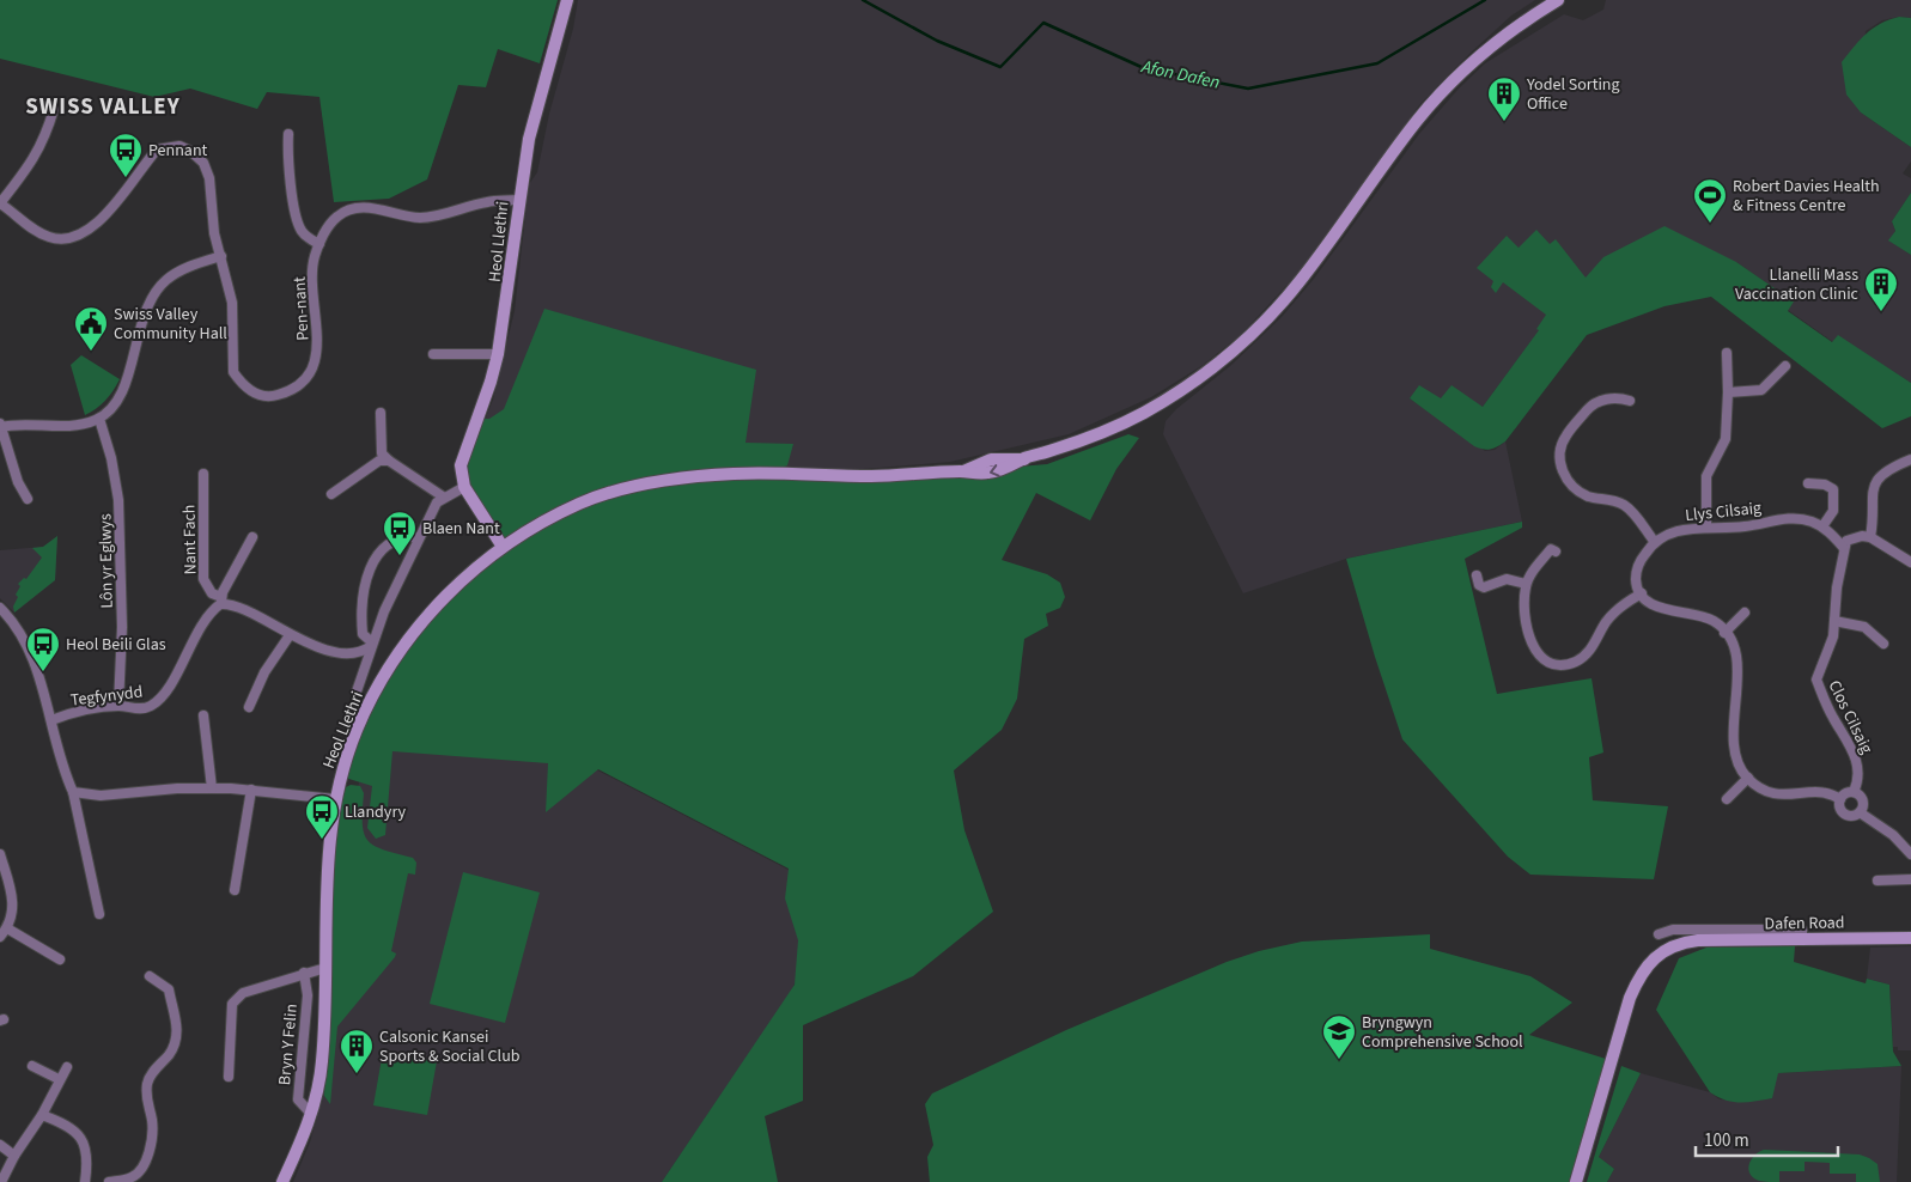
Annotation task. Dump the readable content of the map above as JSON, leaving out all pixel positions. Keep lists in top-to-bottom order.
{
  "streets": {
    "main road": ["Heol Llethri", "Dafen Road"],
    "street": [
      "Pen-nant",
      "Llys Cilsaig",
      "Nant Fach",
      "Lôn yr Eglwys",
      "Tegfynydd",
      "Clos Cilsaig",
      "Bryn Y Felin"
    ]
  },
  "crossings": [
    ["Heol Llethri", "Pen-nant"],
    ["Heol Llethri", "Bryn Y Felin"],
    ["Llys Cilsaig", "Clos Cilsaig"],
    ["Nant Fach", "Tegfynydd"],
    ["Lôn yr Eglwys", "Tegfynydd"]
  ],
  "districts": ["SWISS VALLEY"],
  "water": ["Afon Dafen"],
  "places": {
    "building": ["Yodel Sorting Office", "Llanelli Mass Vaccination Clinic", "Calsonic Kansei Sports & Social Club"],
    "bus stop": [
      "Pennant",
      "Blaen Nant",
      "Heol Beili Glas",
      "Llandyry"
    ],
    "sports": ["Robert Davies Health & Fitness Centre"],
    "public building": ["Swiss Valley Community Hall"],
    "school or university": ["Bryngwyn Comprehensive School"]
  },
  "scale_bar": "100 m"
}
